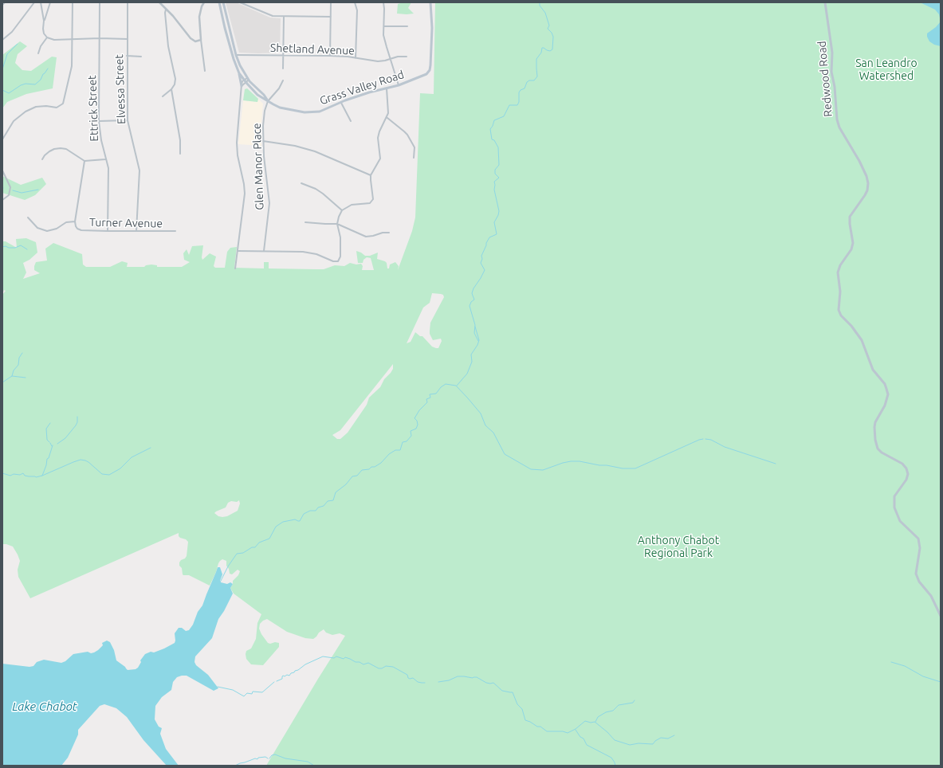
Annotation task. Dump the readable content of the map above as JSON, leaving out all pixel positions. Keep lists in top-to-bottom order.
{
  "streets": {
    "main road": ["Redwood Road", "Grass Valley Road"],
    "street": [
      "Shetland Avenue",
      "Elvessa Street",
      "Ettrick Street",
      "Glen Manor Place",
      "Turner Avenue"
    ]
  },
  "crossings": [
    ["Shetland Avenue", "Grass Valley Road"],
    ["Grass Valley Road", "Glen Manor Place"],
    ["Elvessa Street", "Turner Avenue"],
    ["Ettrick Street", "Turner Avenue"]
  ],
  "water": ["Lake Chabot"],
  "parks": ["San Leandro Watershed", "Anthony Chabot Regional Park"]
}
